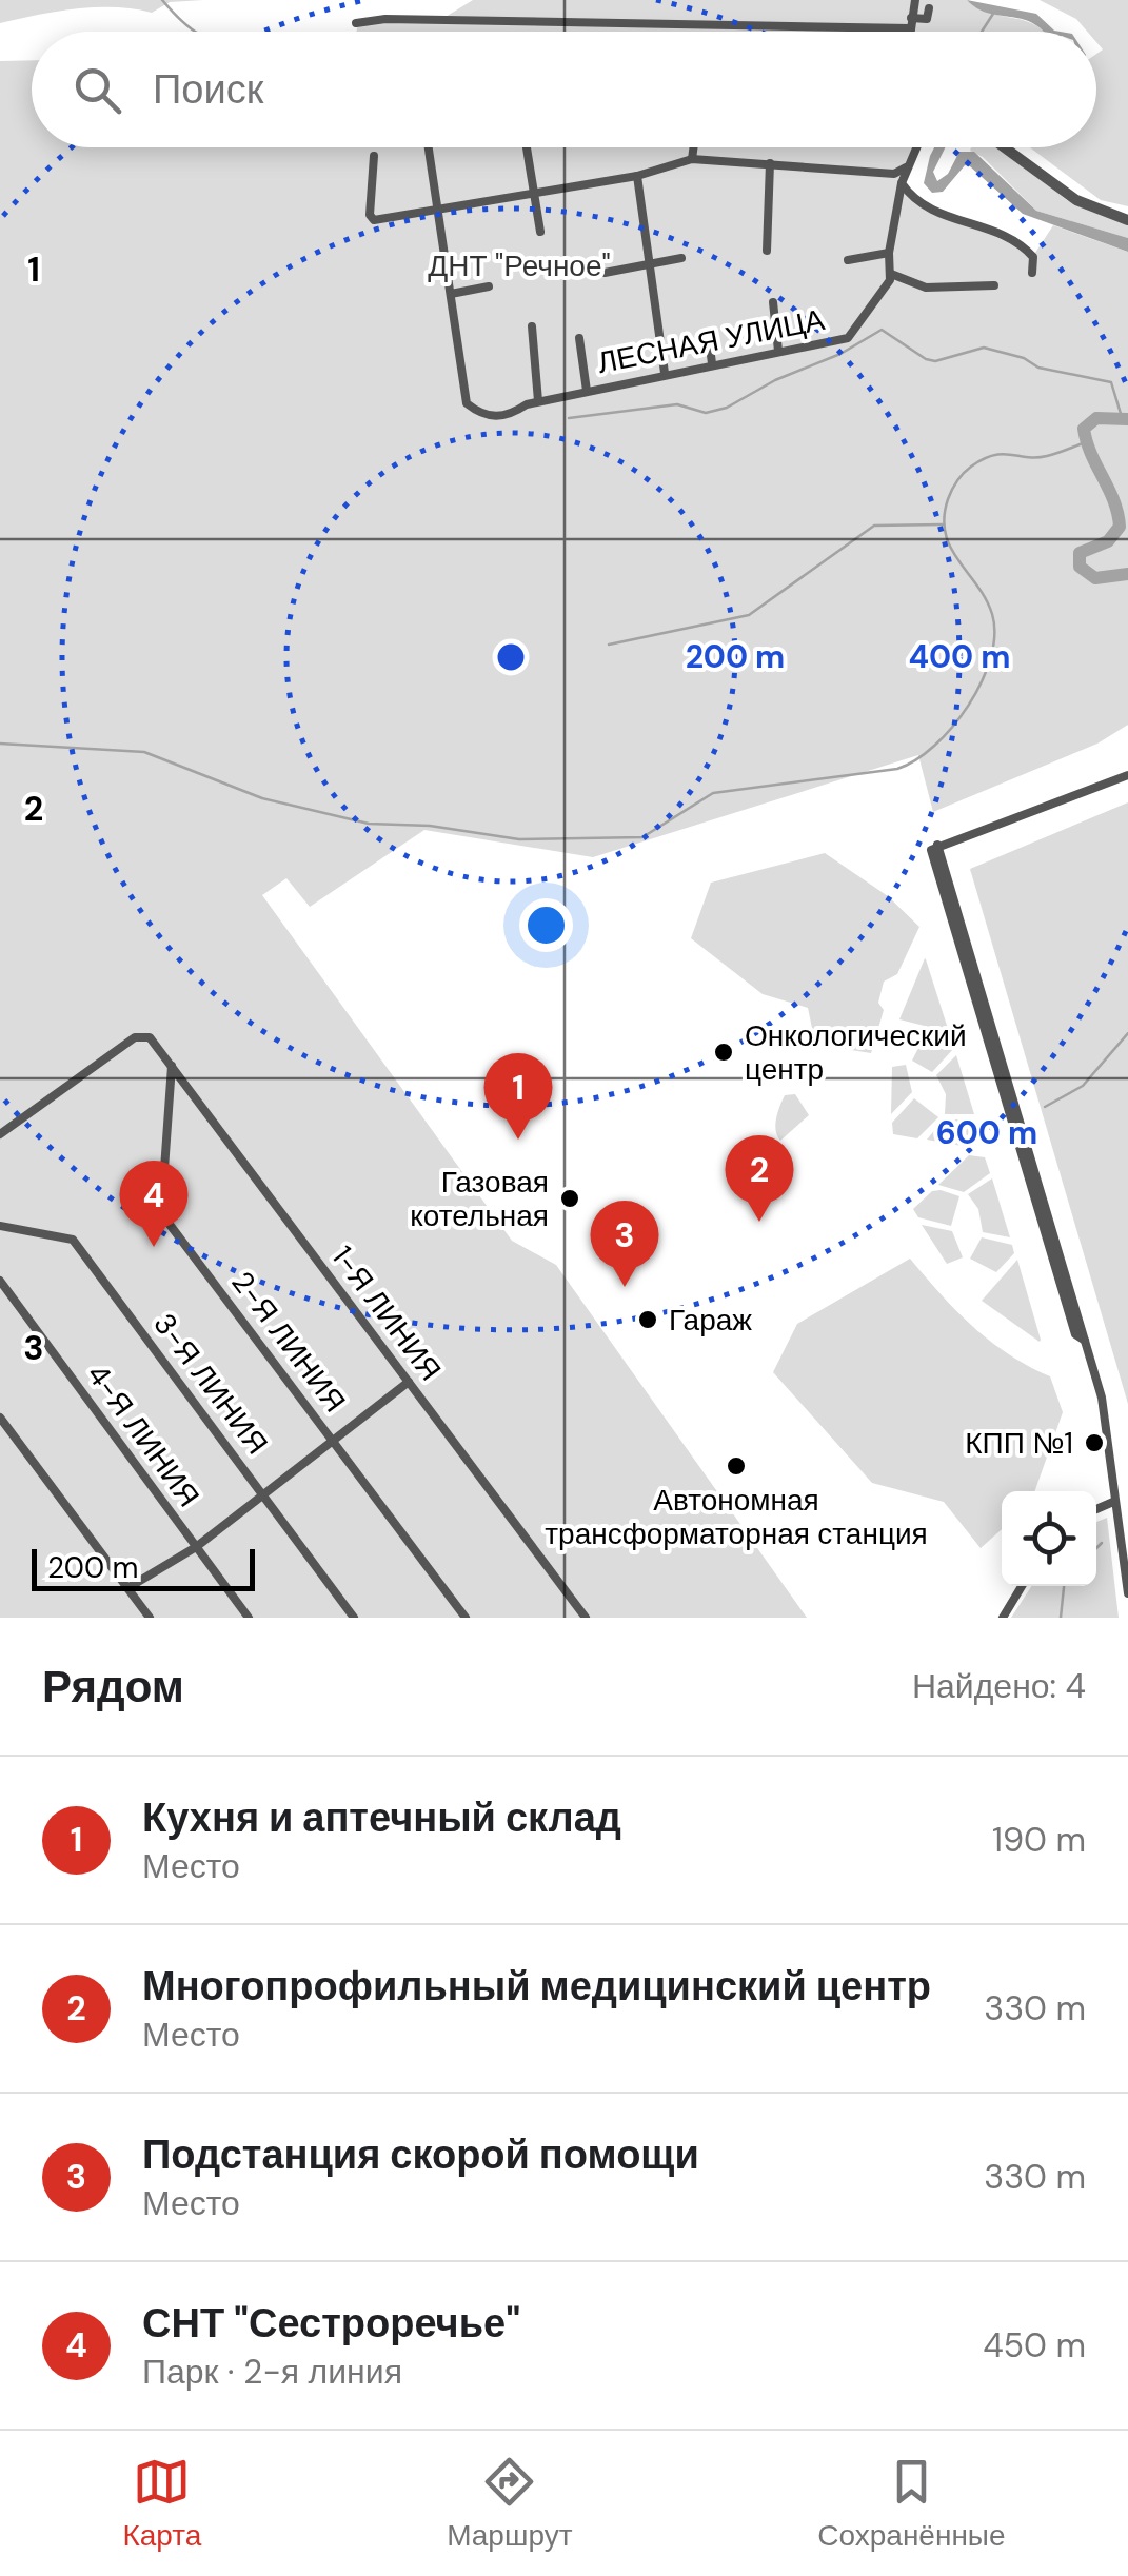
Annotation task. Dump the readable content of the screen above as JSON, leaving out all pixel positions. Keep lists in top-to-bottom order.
{
  "streets": {
    "street": [
      "ЛЕСНАЯ УЛИЦА",
      "1-Я ЛИНИЯ",
      "2-Я ЛИНИЯ",
      "3-Я ЛИНИЯ",
      "4-Я ЛИНИЯ"
    ]
  },
  "crossings": [
    ["1-Я ЛИНИЯ", "2-Я ЛИНИЯ"]
  ],
  "parks": ["ДНТ \"Речное\""],
  "places": [
    "Онкологический центр",
    "Газовая котельная",
    "Гараж",
    "КПП №1",
    "Автономная трансформаторная станция"
  ],
  "scale_bar": "200 m",
  "page": {
    "search": "Поиск",
    "pins": [
      "1",
      "2",
      "4",
      "3"
    ],
    "scale": "200 m",
    "heading": ["Рядом", "Найдено: 4"],
    "list": [
      {
        "mark": "1",
        "name": "Кухня и аптечный склад",
        "note": "Место",
        "value": "190 m"
      },
      {
        "mark": "2",
        "name": "Многопрофильный медицинский центр",
        "note": "Место",
        "value": "330 m"
      },
      {
        "mark": "3",
        "name": "Подстанция скорой помощи",
        "note": "Место",
        "value": "330 m"
      },
      {
        "mark": "4",
        "name": "СНТ \"Сестроречье\"",
        "note": "Парк · 2-я линия",
        "value": "450 m"
      }
    ],
    "nav": ["Карта", "Маршрут", "Сохранённые"]
  },
  "grid": {
    "rows": ["1", "2", "3"]
  },
  "rings": ["200 m", "400 m", "600 m"]
}
